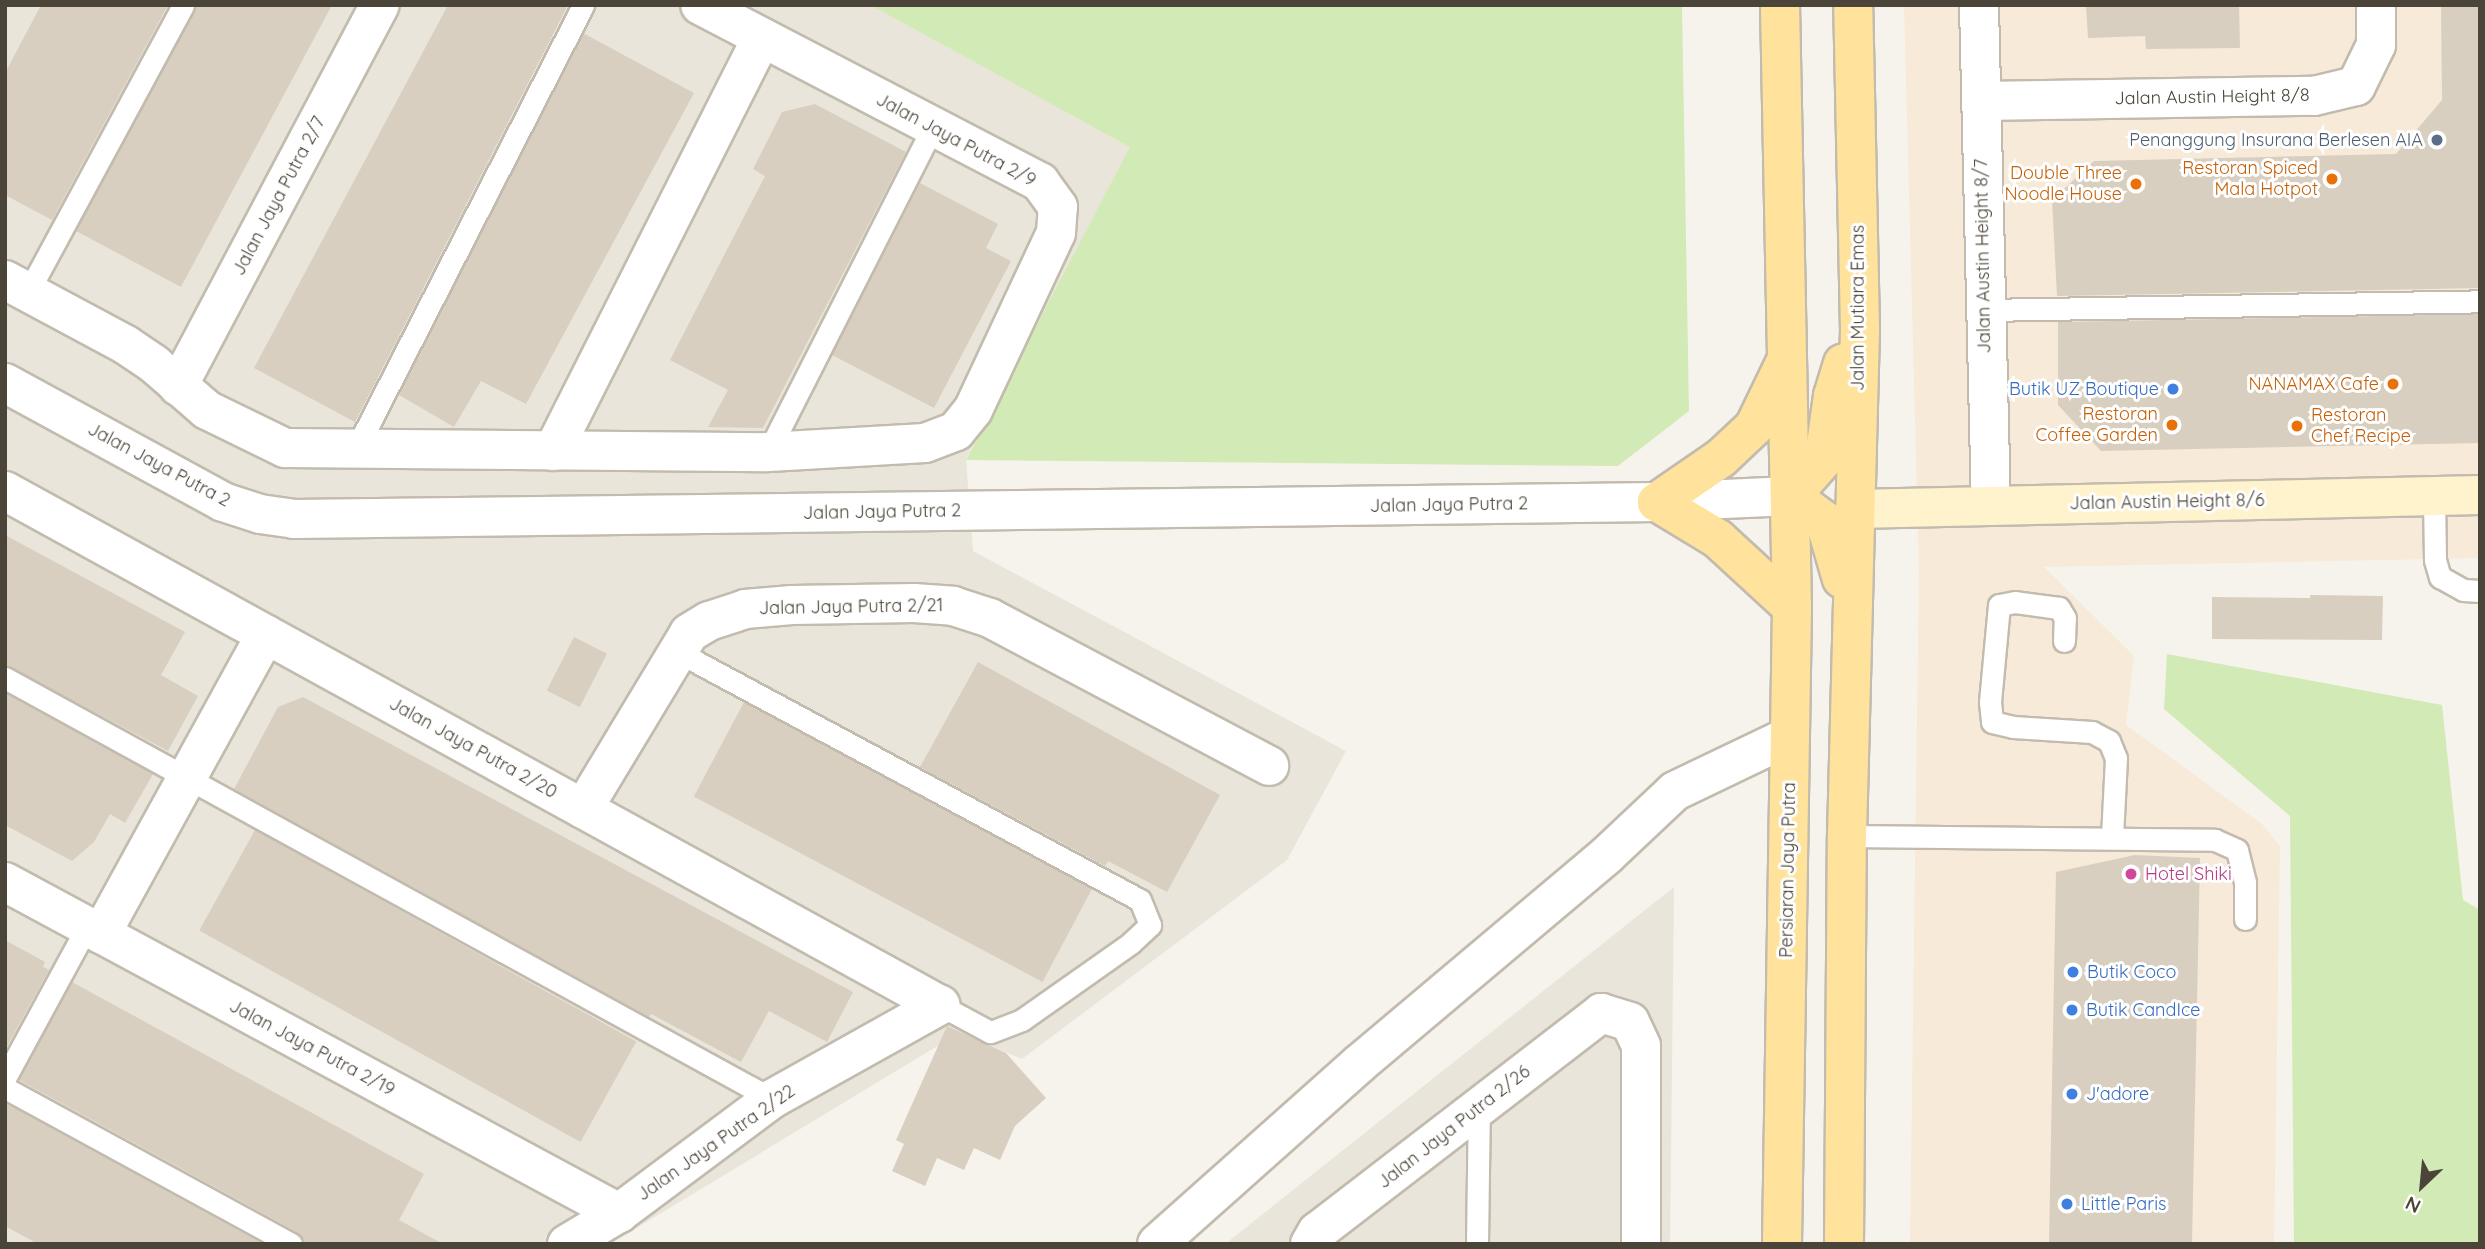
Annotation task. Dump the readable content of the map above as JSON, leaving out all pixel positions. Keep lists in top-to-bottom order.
{
  "streets": {
    "main road": ["Jalan Mutiara Emas", "Persiaran Jaya Putra"],
    "street": [
      "Jalan Austin Height 8/8",
      "Jalan Jaya Putra 2/9",
      "Jalan Jaya Putra 2/7",
      "Jalan Austin Height 8/7",
      "Jalan Jaya Putra 2",
      "Jalan Austin Height 8/6",
      "Jalan Jaya Putra 2/21",
      "Jalan Jaya Putra 2/20",
      "Jalan Jaya Putra 2/19",
      "Jalan Jaya Putra 2/26",
      "Jalan Jaya Putra 2/22"
    ]
  },
  "crossings": [
    ["Jalan Austin Height 8/8", "Jalan Austin Height 8/7"],
    ["Jalan Austin Height 8/7", "Jalan Austin Height 8/6"],
    ["Jalan Mutiara Emas", "Jalan Austin Height 8/6"],
    ["Jalan Jaya Putra 2", "Persiaran Jaya Putra"],
    ["Jalan Jaya Putra 2/21", "Jalan Jaya Putra 2/20"],
    ["Jalan Jaya Putra 2/20", "Jalan Jaya Putra 2/22"],
    ["Jalan Jaya Putra 2/19", "Jalan Jaya Putra 2/22"]
  ],
  "places": [
    "Penanggung Insurana Berlesen AIA",
    "Restoran Spiced Mala Hotpot",
    "Double Three Noodle House",
    "NANAMAX Cafe",
    "Butik UZ Boutique",
    "Restoran Coffee Garden",
    "Restoran Chef Recipe",
    "Hotel Shiki",
    "Butik Coco",
    "Butik CandIce",
    "J'adore",
    "Little Paris"
  ],
  "north": "bottom left"
}
